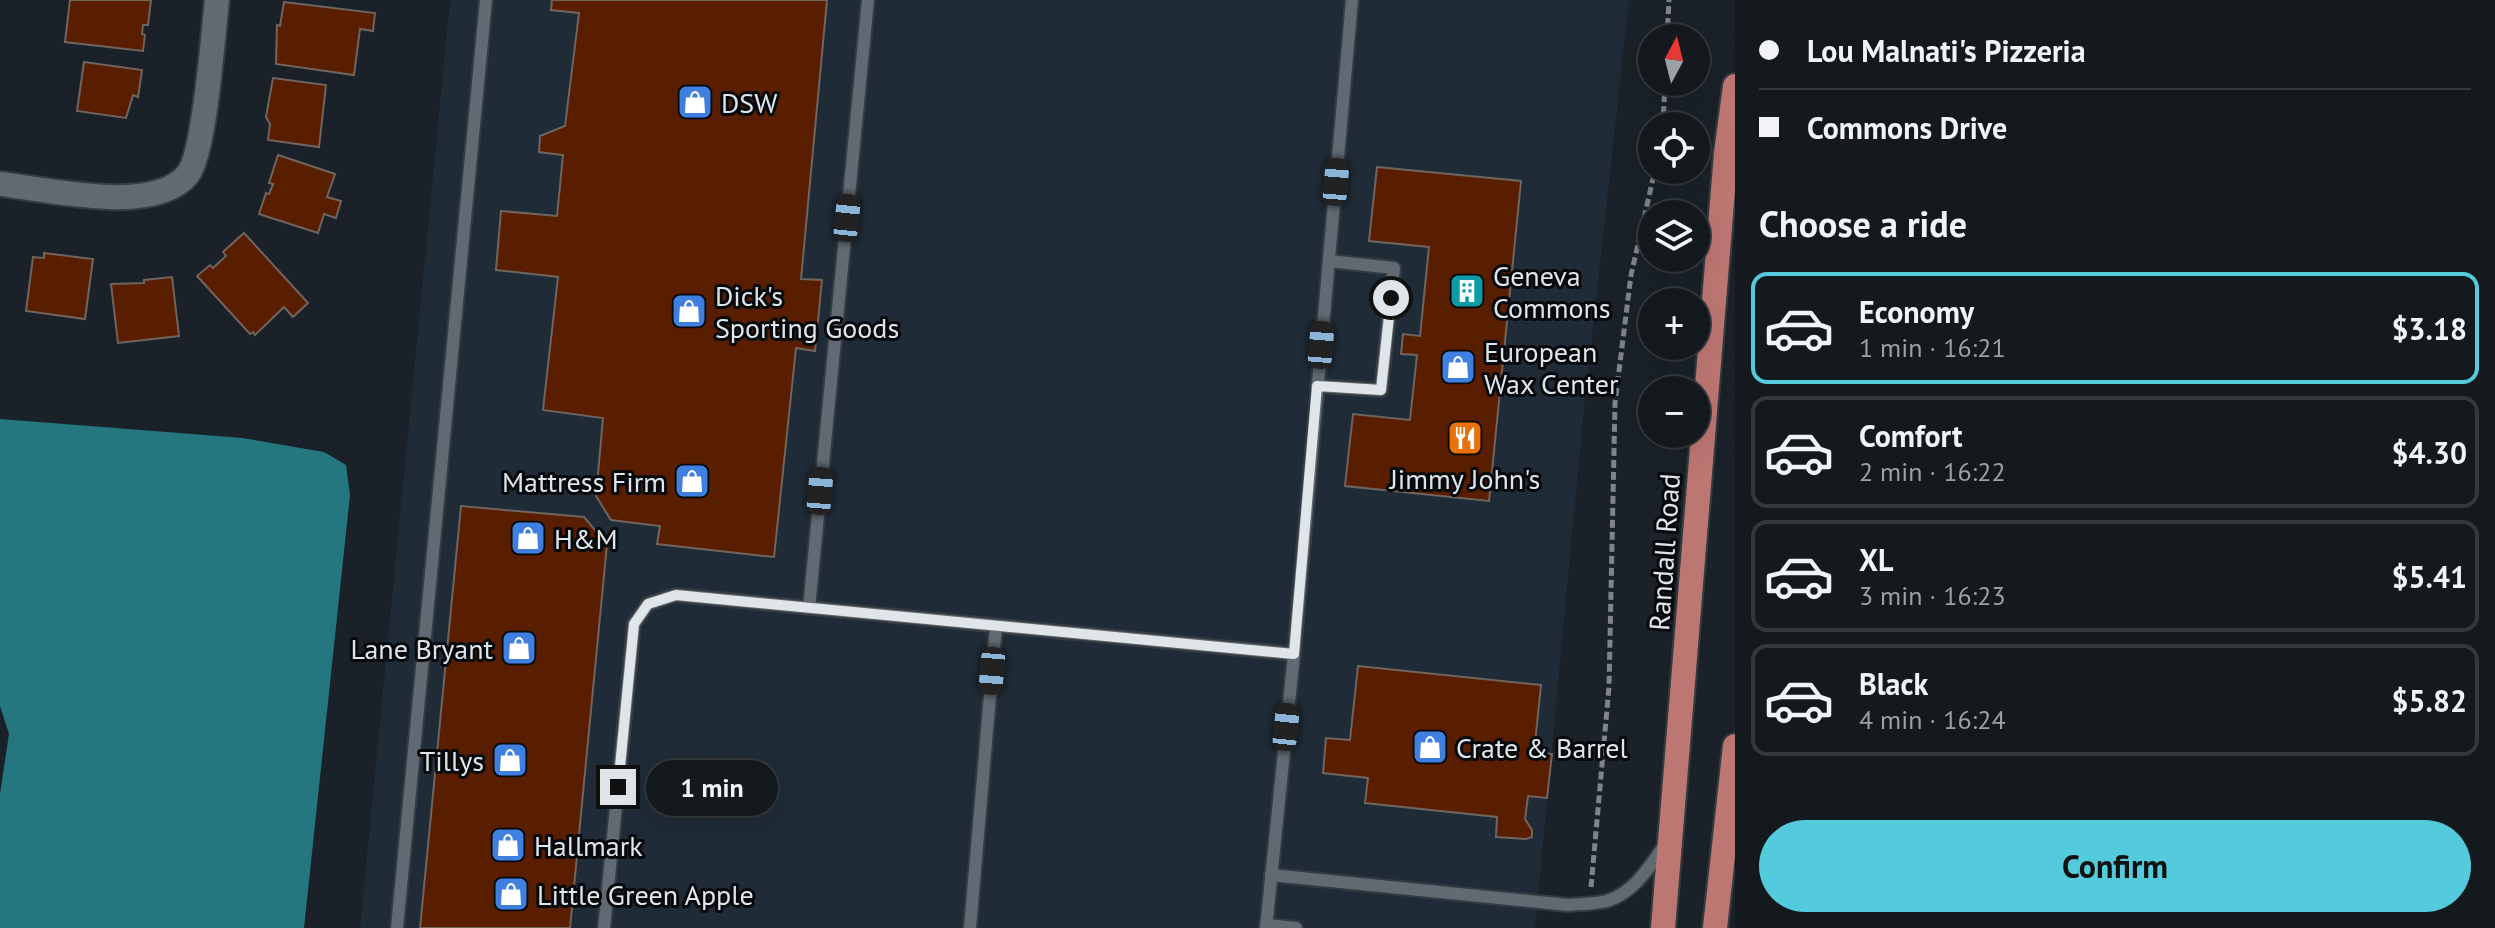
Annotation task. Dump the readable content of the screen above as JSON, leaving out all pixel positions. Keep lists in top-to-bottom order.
{
  "streets": {
    "main road": ["Randall Road"]
  },
  "places": {
    "shop": [
      "DSW",
      "Dick's Sporting Goods",
      "European Wax Center",
      "Mattress Firm",
      "H&M",
      "Lane Bryant",
      "Crate & Barrel",
      "Tillys",
      "Hallmark",
      "Little Green Apple"
    ],
    "building": ["Geneva Commons"],
    "restaurant": ["Jimmy John's"]
  },
  "north": "top",
  "page": {
    "banner": ["Lou Malnati's Pizzeria", "Commons Drive"],
    "map_buttons": ["+", "−"],
    "heading": "Choose a ride",
    "list": [
      {
        "name": "Economy",
        "note": "1 min · 16:21",
        "value": "$3.18"
      },
      {
        "name": "Comfort",
        "note": "2 min · 16:22",
        "value": "$4.30"
      },
      {
        "name": "XL",
        "note": "3 min · 16:23",
        "value": "$5.41"
      },
      {
        "name": "Black",
        "note": "4 min · 16:24",
        "value": "$5.82"
      }
    ],
    "bubble": "1 min",
    "buttons": "Confirm"
  }
}
